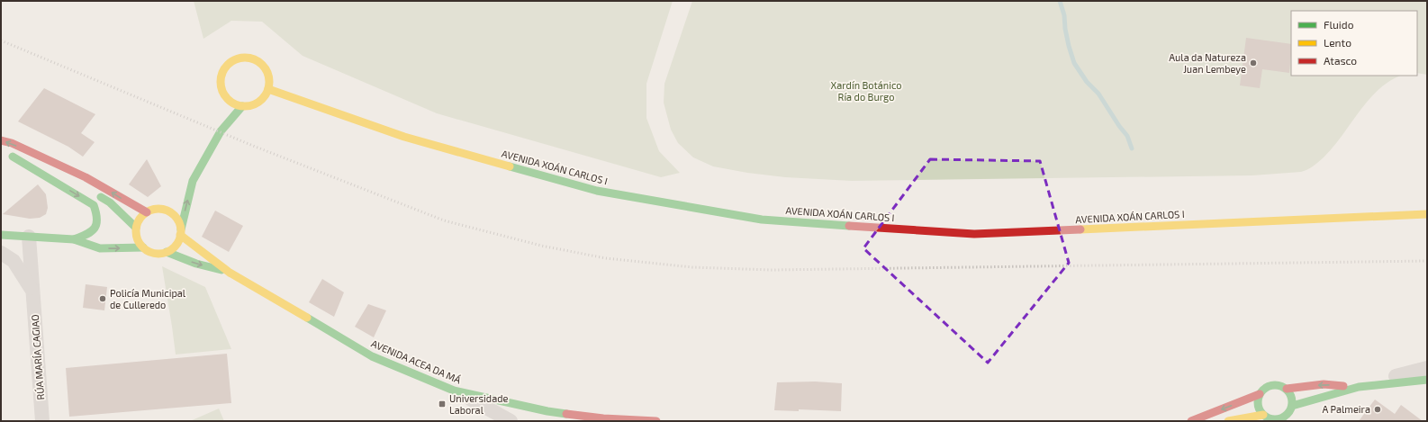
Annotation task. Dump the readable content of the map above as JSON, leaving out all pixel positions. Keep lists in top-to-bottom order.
{
  "streets": {
    "street": ["AVENIDA XOÁN CARLOS I", "RÚA MARÍA CAGIAO", "AVENIDA ACEA DA MÁ"]
  },
  "parks": ["Xardín Botánico Ría do Burgo"],
  "places": {
    "other": ["Aula da Natureza Juan Lembeye", "Policía Municipal de Culleredo", "A Palmeira"],
    "transit": ["Universidade Laboral"]
  },
  "legend": ["Fluido", "Lento", "Atasco"]
}
